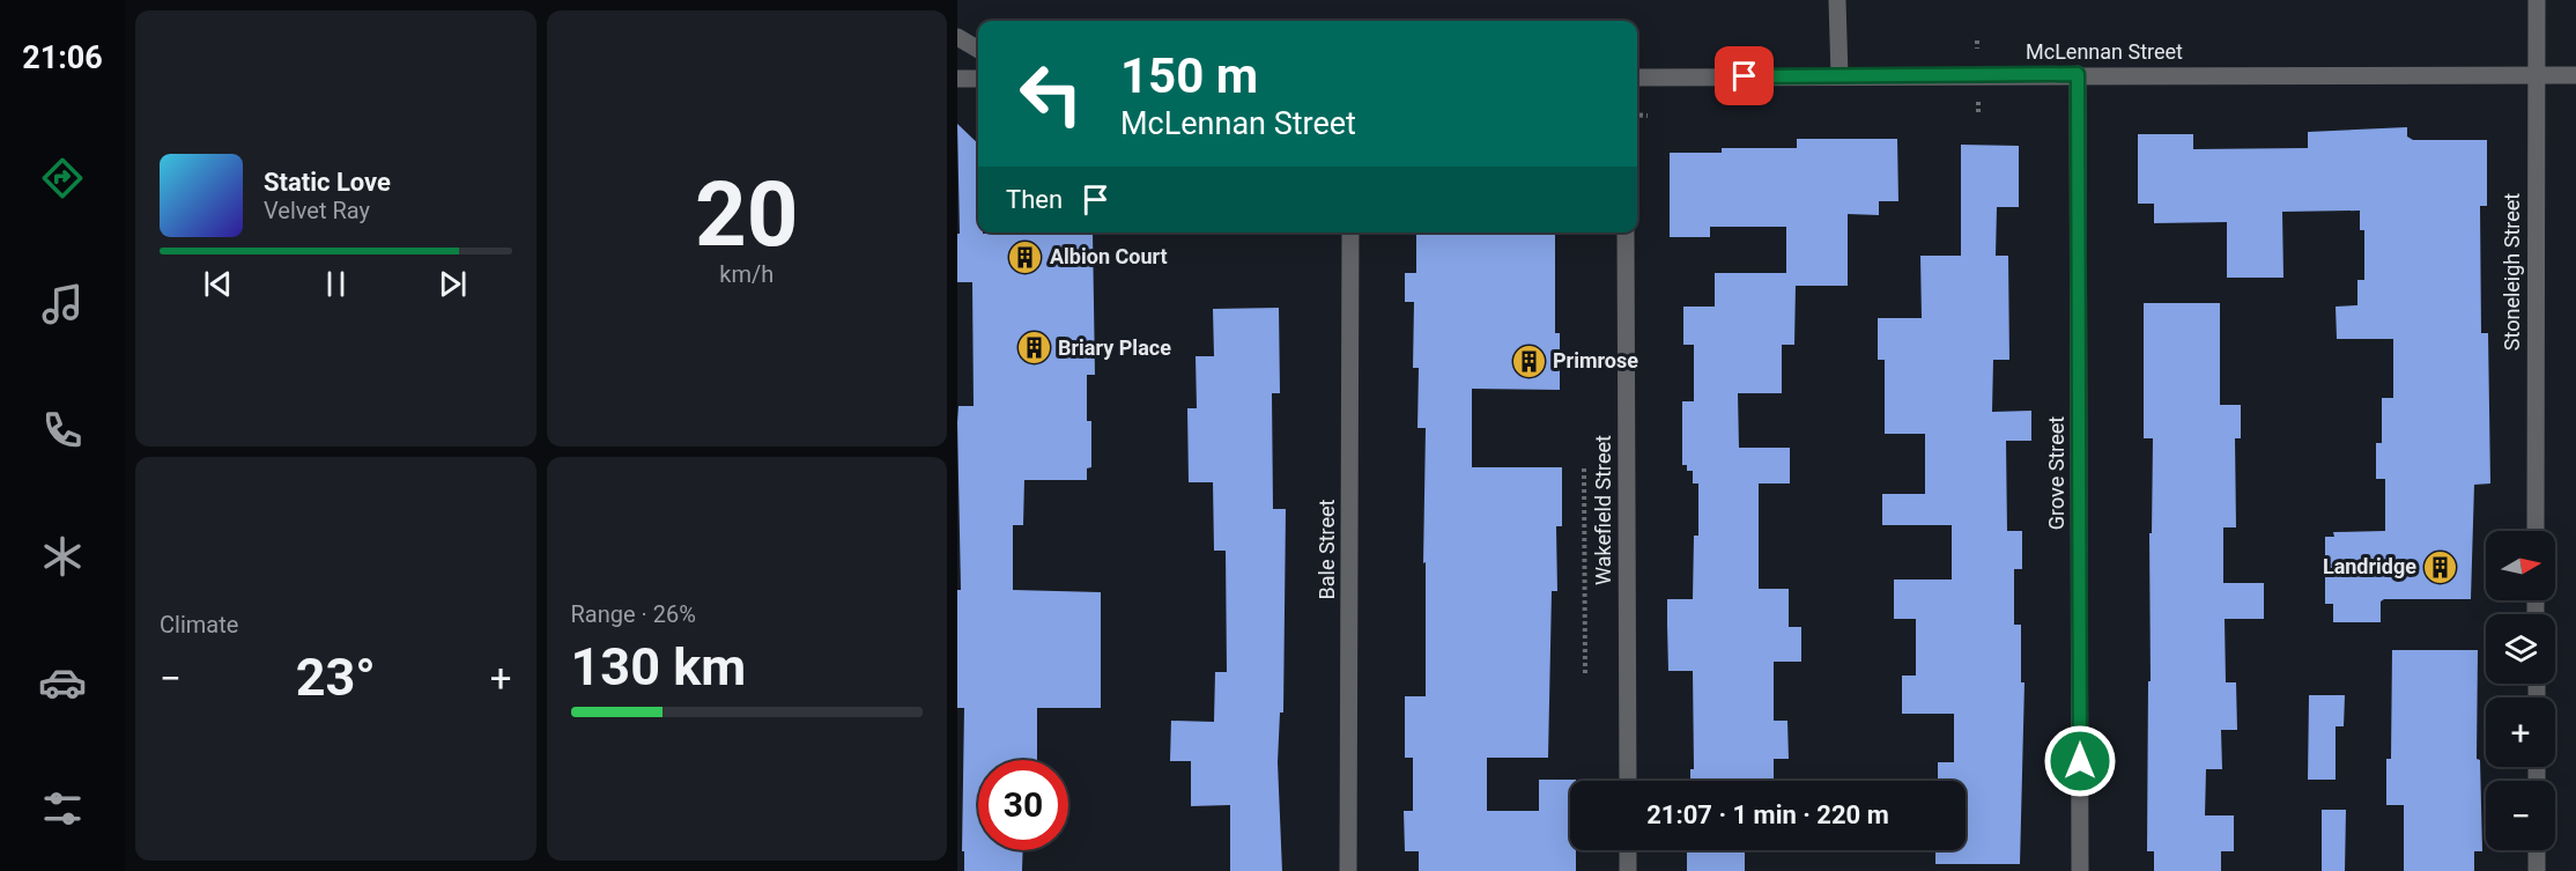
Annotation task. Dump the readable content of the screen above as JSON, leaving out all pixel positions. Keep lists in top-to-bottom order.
{
  "streets": {
    "street": [
      "McLennan Street",
      "Stoneleigh Street",
      "Grove Street",
      "Wakefield Street",
      "Bale Street"
    ]
  },
  "crossings": [
    ["McLennan Street", "Stoneleigh Street"],
    ["McLennan Street", "Grove Street"]
  ],
  "places": {
    "building": [
      "Albion Court",
      "Briary Place",
      "Primrose",
      "Landridge"
    ]
  },
  "north": "right",
  "page": {
    "tabs": "21:06",
    "tile": [
      ["20", "km/h"],
      "Climate",
      ["Range · 26%", "130 km"]
    ],
    "turn": ["150 m", "McLennan Street"],
    "song": ["Static Love", "Velvet Ray"],
    "then": "Then",
    "map_buttons": ["+", "−"],
    "heat": ["−", "23°", "+"],
    "limit": "30",
    "trip": "21:07 · 1 min · 220 m"
  }
}
